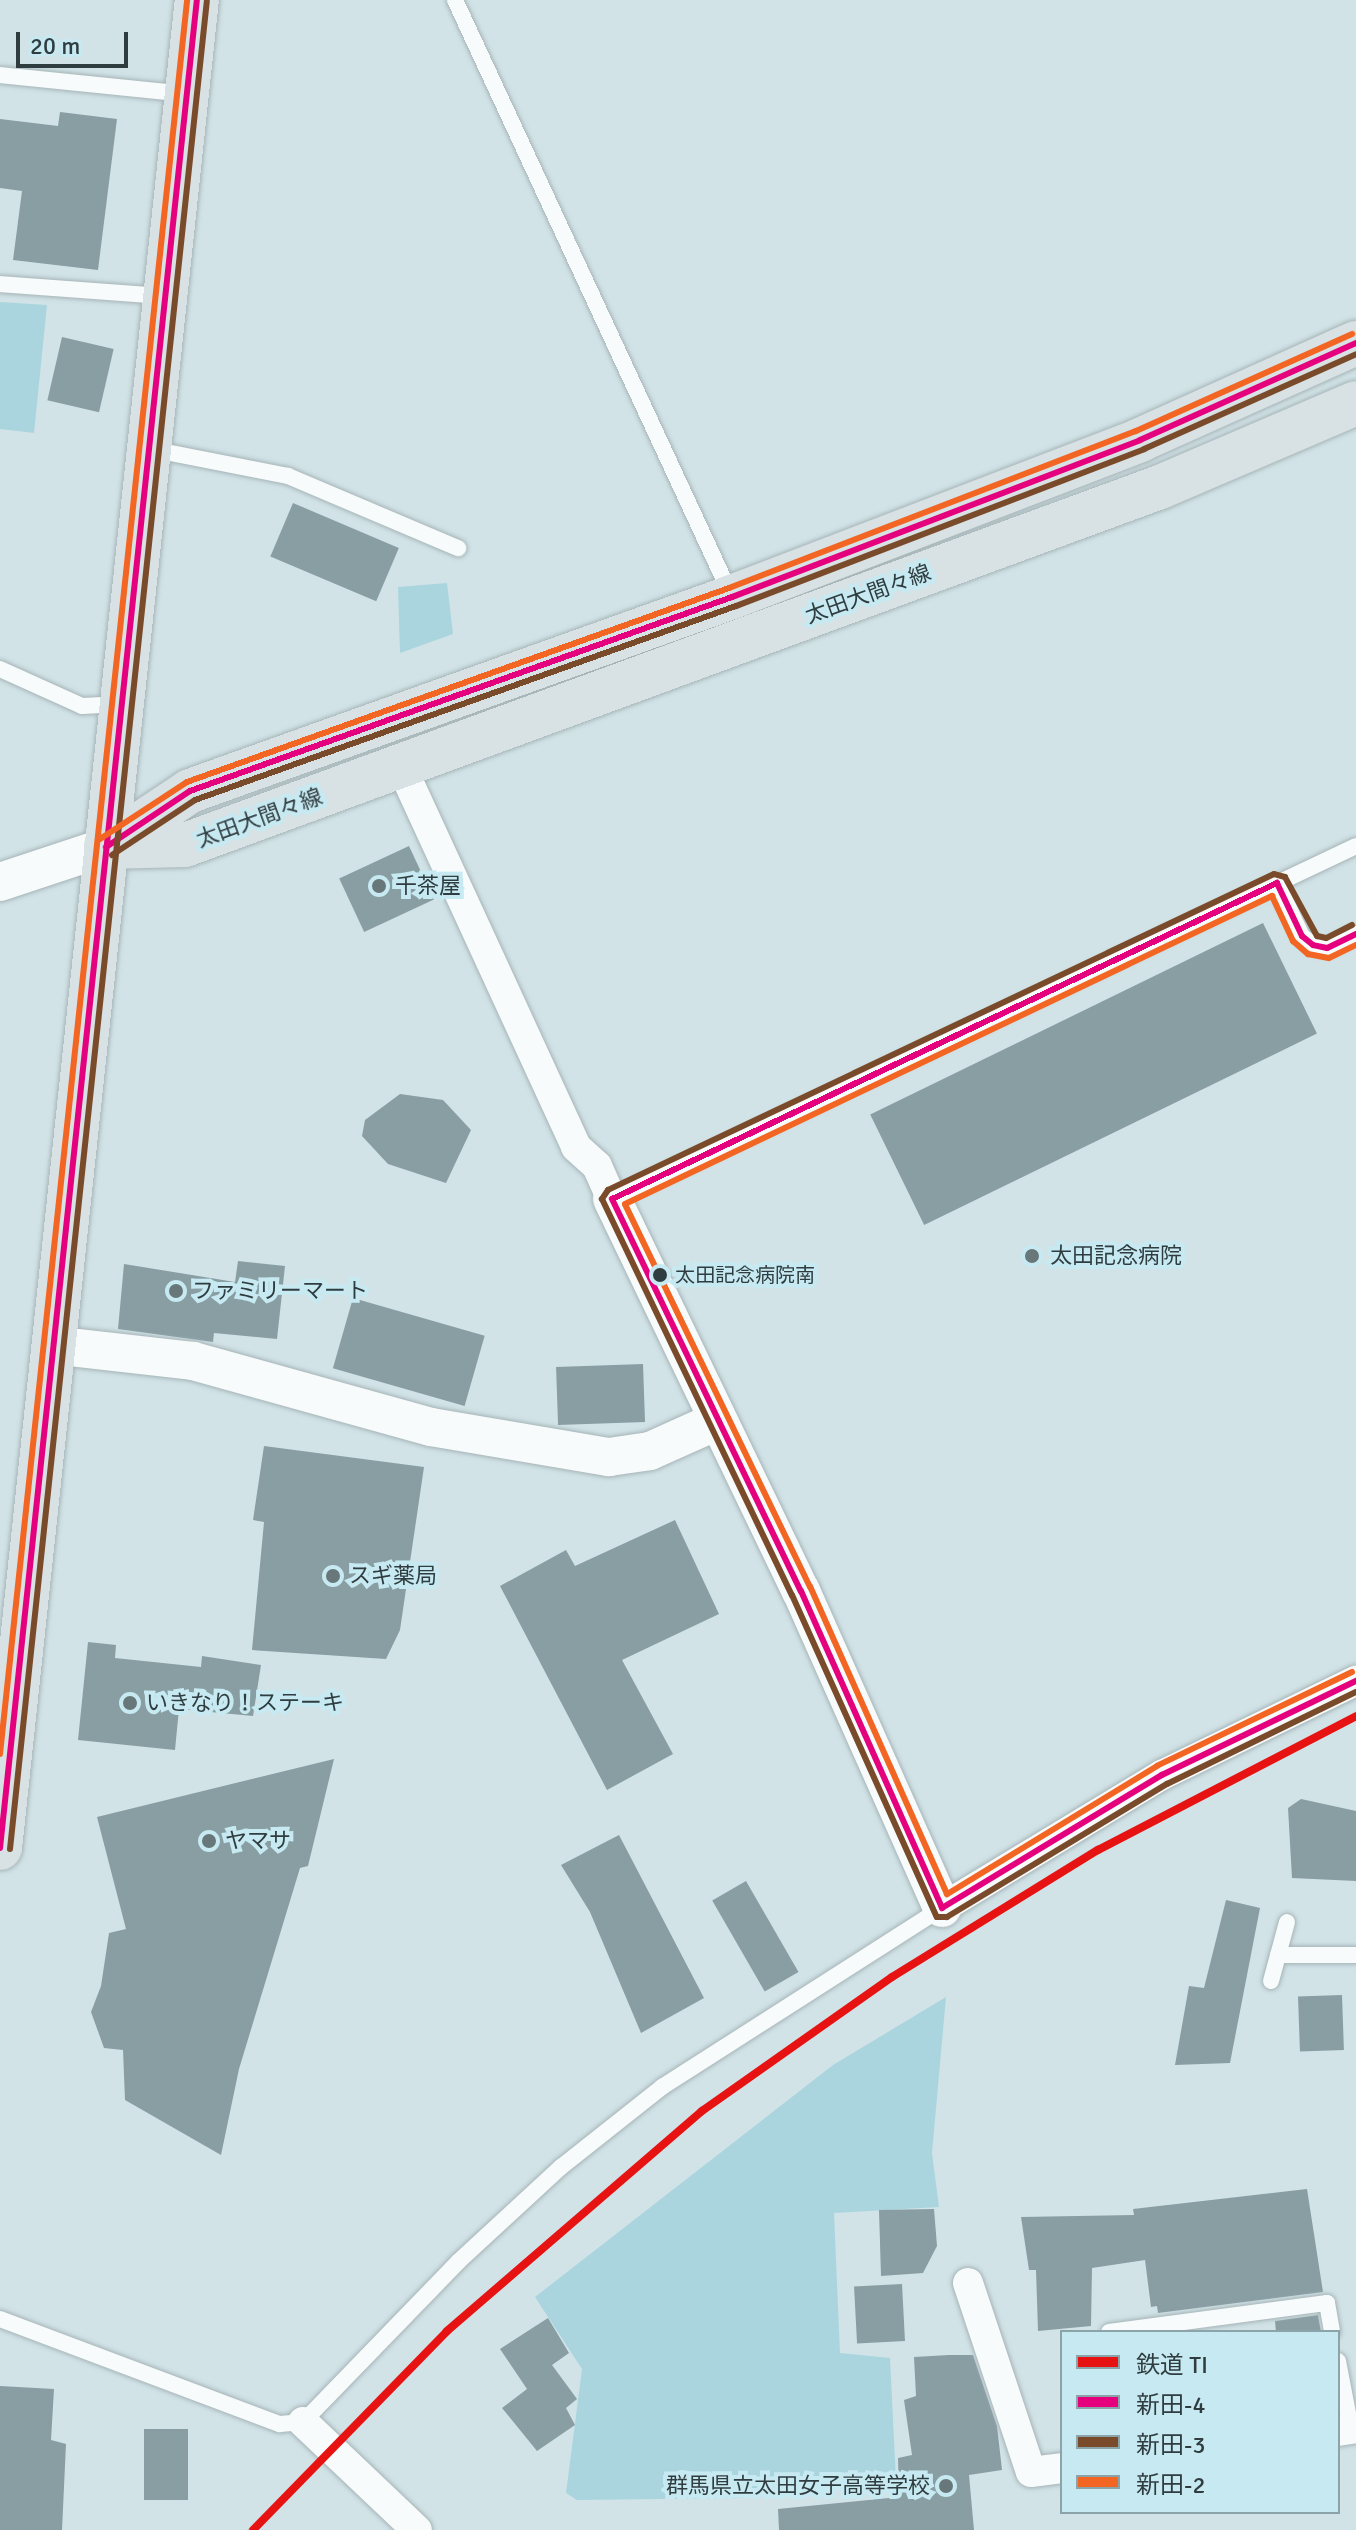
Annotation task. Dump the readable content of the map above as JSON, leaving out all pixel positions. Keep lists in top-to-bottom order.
{
  "streets": {
    "main road": ["太田大間々線"]
  },
  "places": [
    "千茶屋",
    "太田記念病院",
    "太田記念病院南",
    "ファミリーマート",
    "スギ薬局",
    "いきなり！ステーキ",
    "ヤマサ",
    "群馬県立太田女子高等学校"
  ],
  "lines": [
    "transit line 新田-4",
    "transit line 新田-2",
    "transit line 新田-3",
    "rail line TI"
  ],
  "legend": [
    "鉄道 TI",
    "新田-4",
    "新田-3",
    "新田-2"
  ],
  "scale_bar": "20 m"
}
